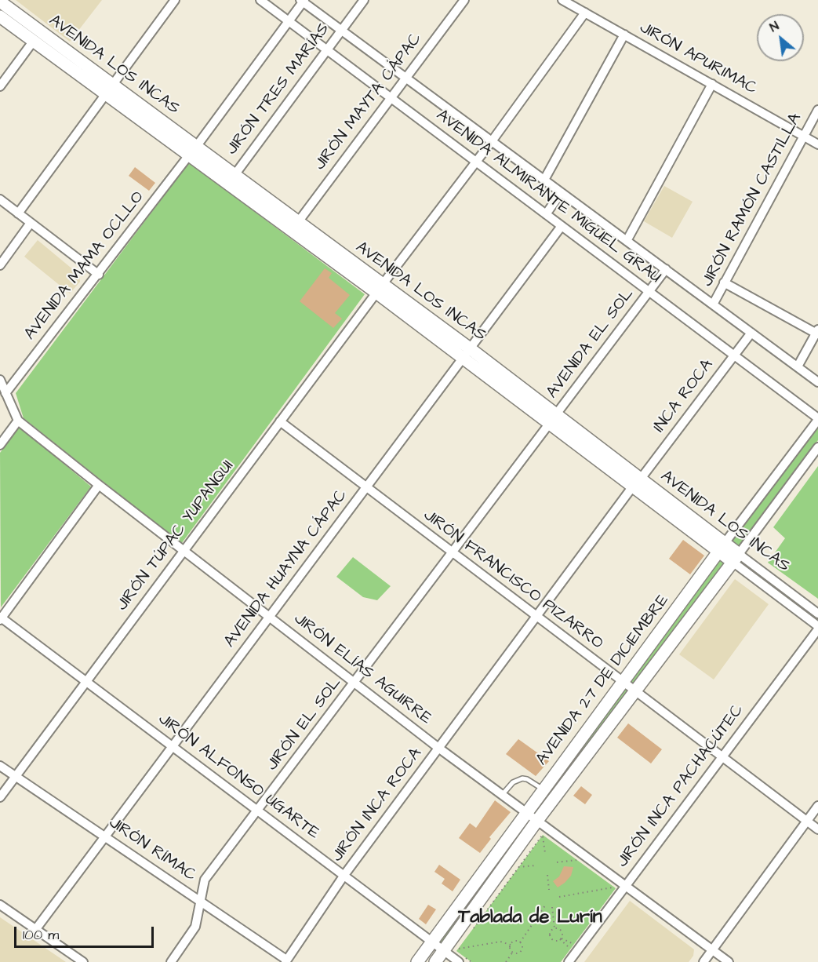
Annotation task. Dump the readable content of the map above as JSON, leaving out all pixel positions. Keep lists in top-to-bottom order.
{
  "streets": {
    "street": [
      "JIRÓN APURIMAC",
      "AVENIDA LOS INCAS",
      "JIRÓN TRES MARÍAS",
      "JIRÓN MAYTA CÁPAC",
      "AVENIDA ALMIRANTE MIGUEL GRAU",
      "JIRÓN RAMÓN CASTILLA",
      "AVENIDA MAMA OCLLO",
      "AVENIDA EL SOL",
      "INCA ROCA",
      "JIRÓN TÚPAC YUPANQUI",
      "AVENIDA HUAYNA CÁPAC",
      "JIRÓN FRANCISCO PIZARRO",
      "JIRÓN ELÍAS AGUIRRE",
      "AVENIDA 27 DE DICIEMBRE",
      "JIRÓN EL SOL",
      "JIRÓN ALFONSO UGARTE",
      "JIRÓN INCA PACHACÚTEC",
      "JIRÓN INCA ROCA",
      "JIRÓN RÍMAC"
    ]
  },
  "crossings": [
    ["JIRÓN APURIMAC", "JIRÓN RAMÓN CASTILLA"],
    ["JIRÓN APURIMAC", "JIRÓN TÚPAC YUPANQUI"],
    ["AVENIDA LOS INCAS", "JIRÓN TRES MARÍAS"],
    ["AVENIDA LOS INCAS", "JIRÓN MAYTA CÁPAC"],
    ["AVENIDA LOS INCAS", "AVENIDA MAMA OCLLO"],
    ["AVENIDA LOS INCAS", "AVENIDA EL SOL"],
    ["AVENIDA LOS INCAS", "INCA ROCA"],
    ["AVENIDA LOS INCAS", "JIRÓN TÚPAC YUPANQUI"],
    ["AVENIDA LOS INCAS", "AVENIDA HUAYNA CÁPAC"],
    ["AVENIDA LOS INCAS", "AVENIDA 27 DE DICIEMBRE"],
    ["AVENIDA LOS INCAS", "JIRÓN EL SOL"],
    ["AVENIDA LOS INCAS", "JIRÓN INCA PACHACÚTEC"],
    ["AVENIDA LOS INCAS", "JIRÓN INCA ROCA"],
    ["JIRÓN TRES MARÍAS", "AVENIDA ALMIRANTE MIGUEL GRAU"],
    ["JIRÓN MAYTA CÁPAC", "AVENIDA ALMIRANTE MIGUEL GRAU"],
    ["AVENIDA ALMIRANTE MIGUEL GRAU", "JIRÓN RAMÓN CASTILLA"],
    ["AVENIDA ALMIRANTE MIGUEL GRAU", "AVENIDA EL SOL"],
    ["AVENIDA ALMIRANTE MIGUEL GRAU", "INCA ROCA"],
    ["AVENIDA ALMIRANTE MIGUEL GRAU", "JIRÓN TÚPAC YUPANQUI"],
    ["AVENIDA ALMIRANTE MIGUEL GRAU", "AVENIDA HUAYNA CÁPAC"],
    ["AVENIDA ALMIRANTE MIGUEL GRAU", "AVENIDA 27 DE DICIEMBRE"],
    ["AVENIDA MAMA OCLLO", "JIRÓN ELÍAS AGUIRRE"],
    ["AVENIDA EL SOL", "JIRÓN EL SOL"],
    ["INCA ROCA", "JIRÓN INCA ROCA"],
    ["JIRÓN TÚPAC YUPANQUI", "JIRÓN FRANCISCO PIZARRO"],
    ["JIRÓN TÚPAC YUPANQUI", "JIRÓN ELÍAS AGUIRRE"],
    ["JIRÓN TÚPAC YUPANQUI", "JIRÓN ALFONSO UGARTE"],
    ["JIRÓN TÚPAC YUPANQUI", "JIRÓN RÍMAC"],
    ["AVENIDA HUAYNA CÁPAC", "JIRÓN FRANCISCO PIZARRO"],
    ["AVENIDA HUAYNA CÁPAC", "JIRÓN ELÍAS AGUIRRE"],
    ["AVENIDA HUAYNA CÁPAC", "JIRÓN ALFONSO UGARTE"],
    ["AVENIDA HUAYNA CÁPAC", "JIRÓN RÍMAC"],
    ["JIRÓN FRANCISCO PIZARRO", "AVENIDA 27 DE DICIEMBRE"],
    ["JIRÓN FRANCISCO PIZARRO", "JIRÓN EL SOL"],
    ["JIRÓN FRANCISCO PIZARRO", "JIRÓN INCA PACHACÚTEC"],
    ["JIRÓN FRANCISCO PIZARRO", "JIRÓN INCA ROCA"],
    ["JIRÓN ELÍAS AGUIRRE", "AVENIDA 27 DE DICIEMBRE"],
    ["JIRÓN ELÍAS AGUIRRE", "JIRÓN EL SOL"],
    ["JIRÓN ELÍAS AGUIRRE", "JIRÓN INCA PACHACÚTEC"],
    ["JIRÓN ELÍAS AGUIRRE", "JIRÓN INCA ROCA"],
    ["AVENIDA 27 DE DICIEMBRE", "JIRÓN ALFONSO UGARTE"],
    ["JIRÓN EL SOL", "JIRÓN ALFONSO UGARTE"],
    ["JIRÓN EL SOL", "JIRÓN RÍMAC"],
    ["JIRÓN ALFONSO UGARTE", "JIRÓN INCA ROCA"],
    ["JIRÓN INCA ROCA", "JIRÓN RÍMAC"]
  ],
  "districts": ["Tablada de Lurín"],
  "scale_bar": "100 m",
  "north": "top left"
}
